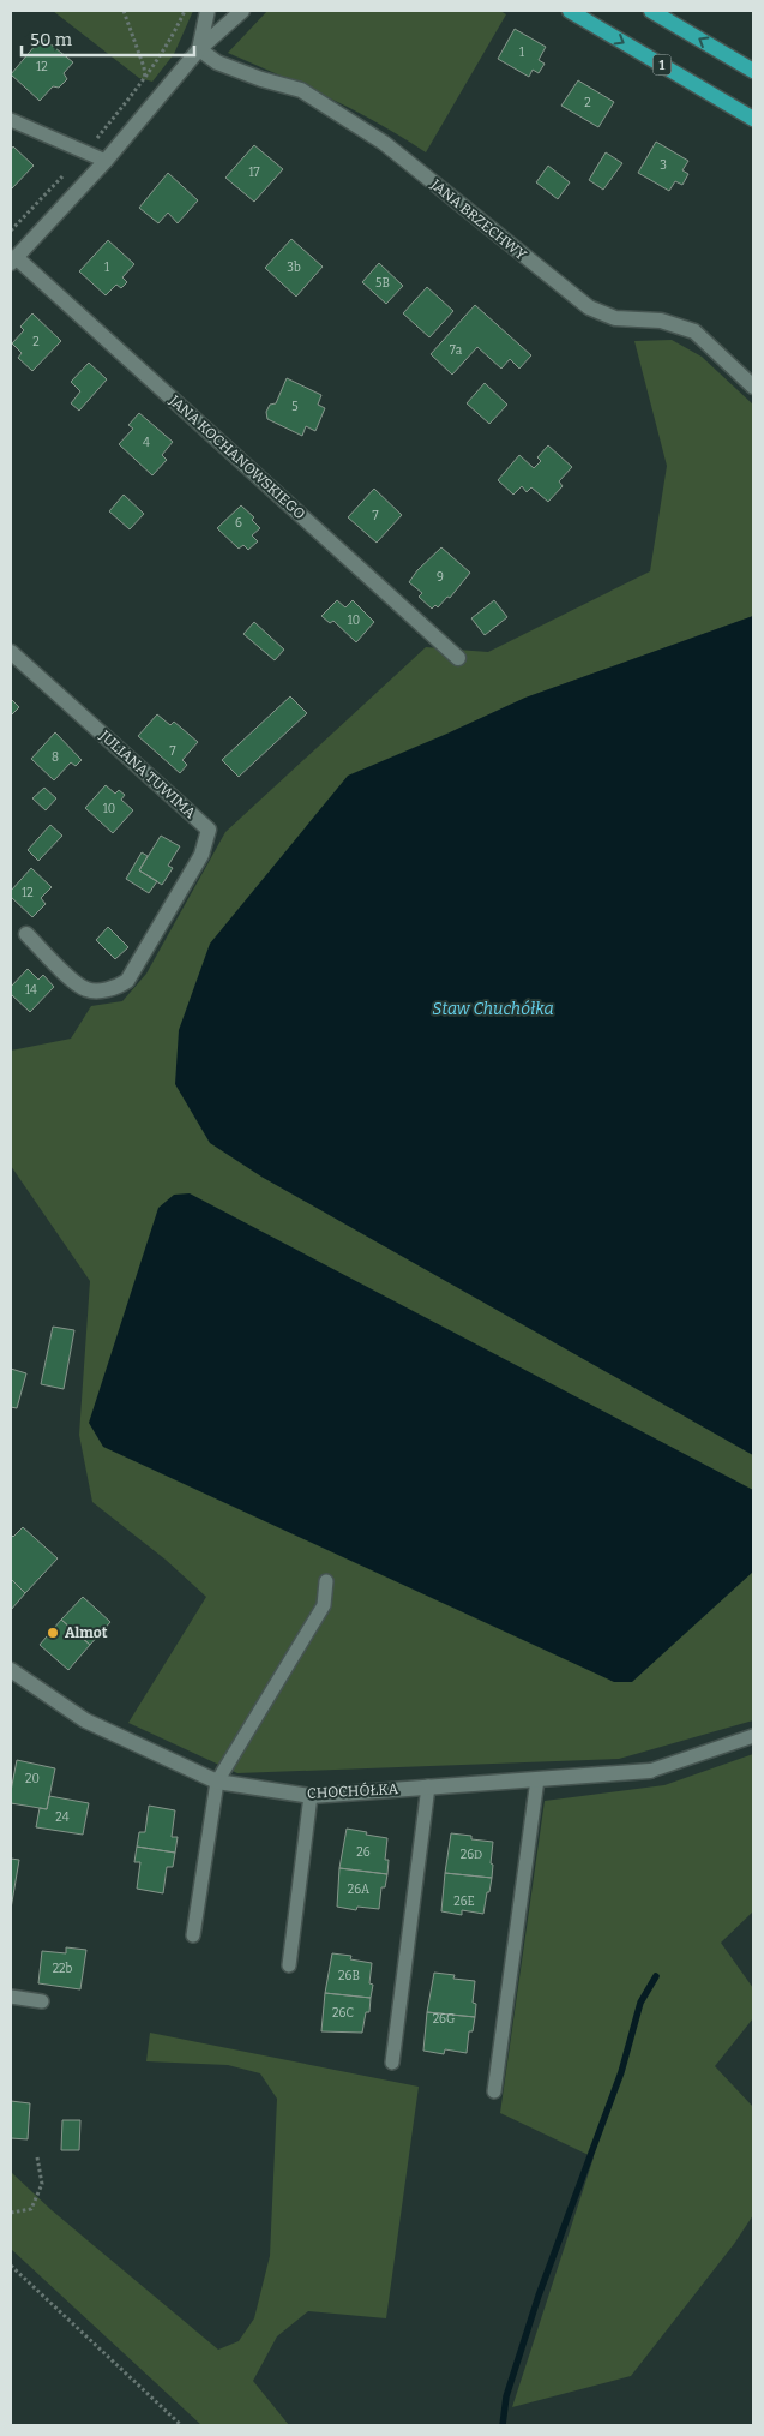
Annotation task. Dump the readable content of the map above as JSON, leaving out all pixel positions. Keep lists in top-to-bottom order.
{
  "streets": {
    "main road": ["1"],
    "street": [
      "JANA BRZECHWY",
      "JANA KOCHANOWSKIEGO",
      "JULIANA TUWIMA",
      "CHOCHÓŁKA"
    ]
  },
  "water": ["Staw Chuchółka"],
  "places": ["Almot"],
  "house_numbers": [
    "1",
    "12",
    "2",
    "3",
    "17",
    "1",
    "3b",
    "5B",
    "2",
    "7a",
    "5",
    "4",
    "7",
    "6",
    "9",
    "10",
    "7",
    "8",
    "10",
    "12",
    "14",
    "20",
    "24",
    "26",
    "26D",
    "26A",
    "26E",
    "22b",
    "26B",
    "26C",
    "26G"
  ],
  "scale_bar": "50 m"
}
